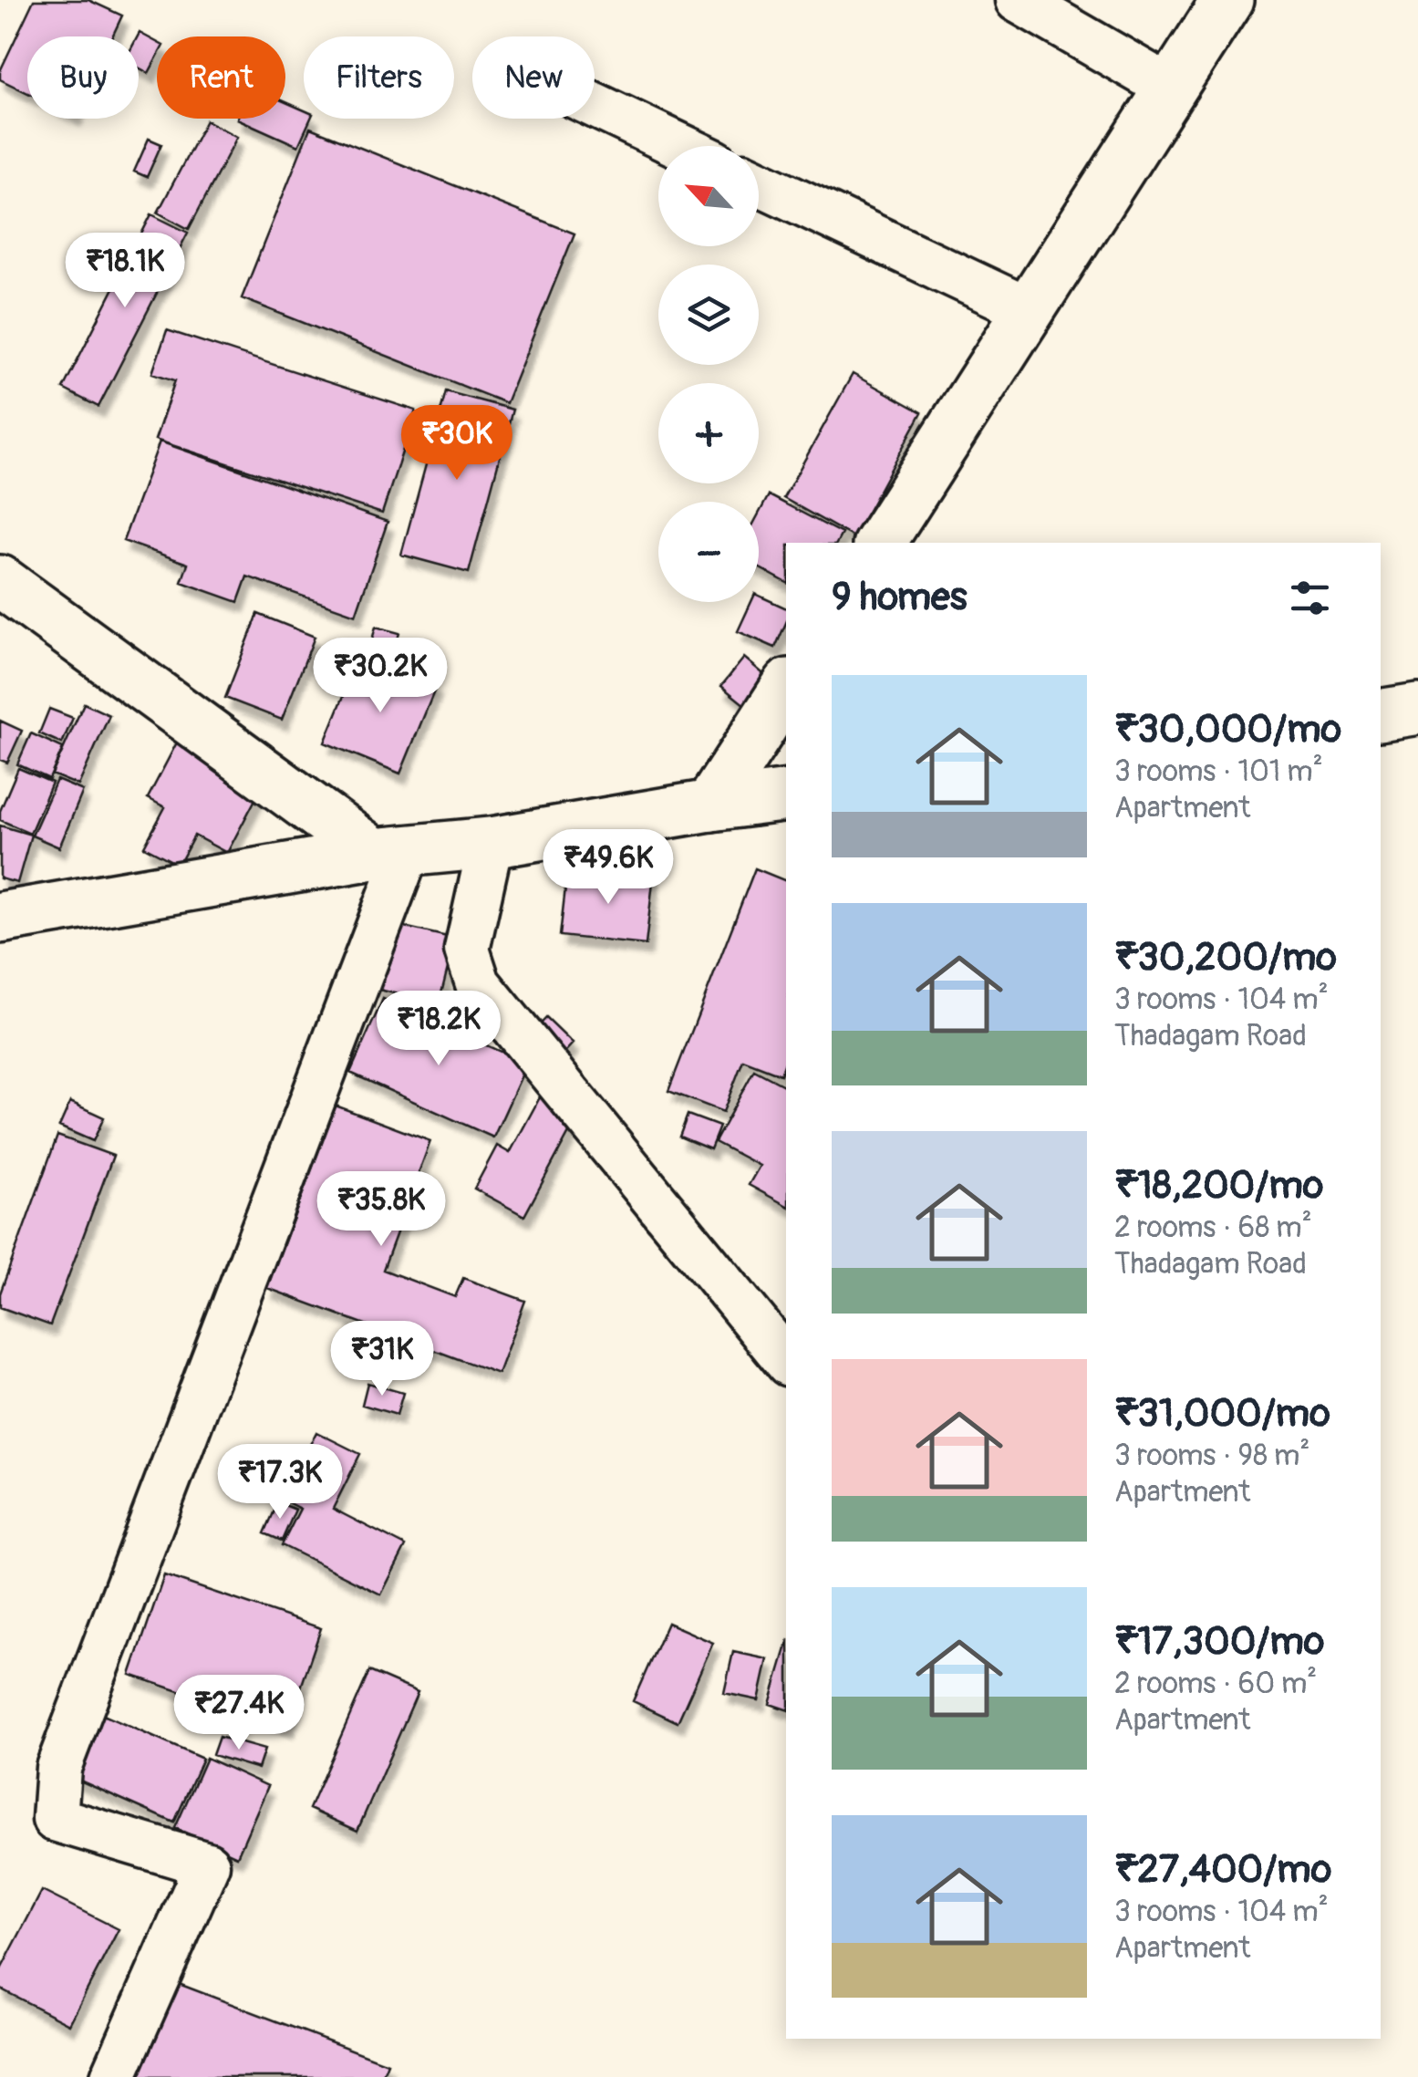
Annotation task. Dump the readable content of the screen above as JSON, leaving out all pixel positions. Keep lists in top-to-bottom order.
{
  "north": "top left",
  "page": {
    "chip": [
      "Buy",
      "Rent",
      "Filters",
      "New"
    ],
    "map_buttons": ["+", "−"],
    "price": [
      "₹18.1K",
      "₹30K",
      "₹30.2K",
      "₹49.6K",
      "₹18.2K",
      "₹35.8K",
      "₹31K",
      "₹17.3K",
      "₹27.4K"
    ],
    "heading": "9 homes",
    "list": [
      {
        "name": "₹30,000/mo",
        "note": "3 rooms · 101 m² · Apartment"
      },
      {
        "name": "₹30,200/mo",
        "note": "3 rooms · 104 m² · Thadagam Road"
      },
      {
        "name": "₹18,200/mo",
        "note": "2 rooms · 68 m² · Thadagam Road"
      },
      {
        "name": "₹31,000/mo",
        "note": "3 rooms · 98 m² · Apartment"
      },
      {
        "name": "₹17,300/mo",
        "note": "2 rooms · 60 m² · Apartment"
      },
      {
        "name": "₹27,400/mo",
        "note": "3 rooms · 104 m² · Apartment"
      }
    ]
  }
}
